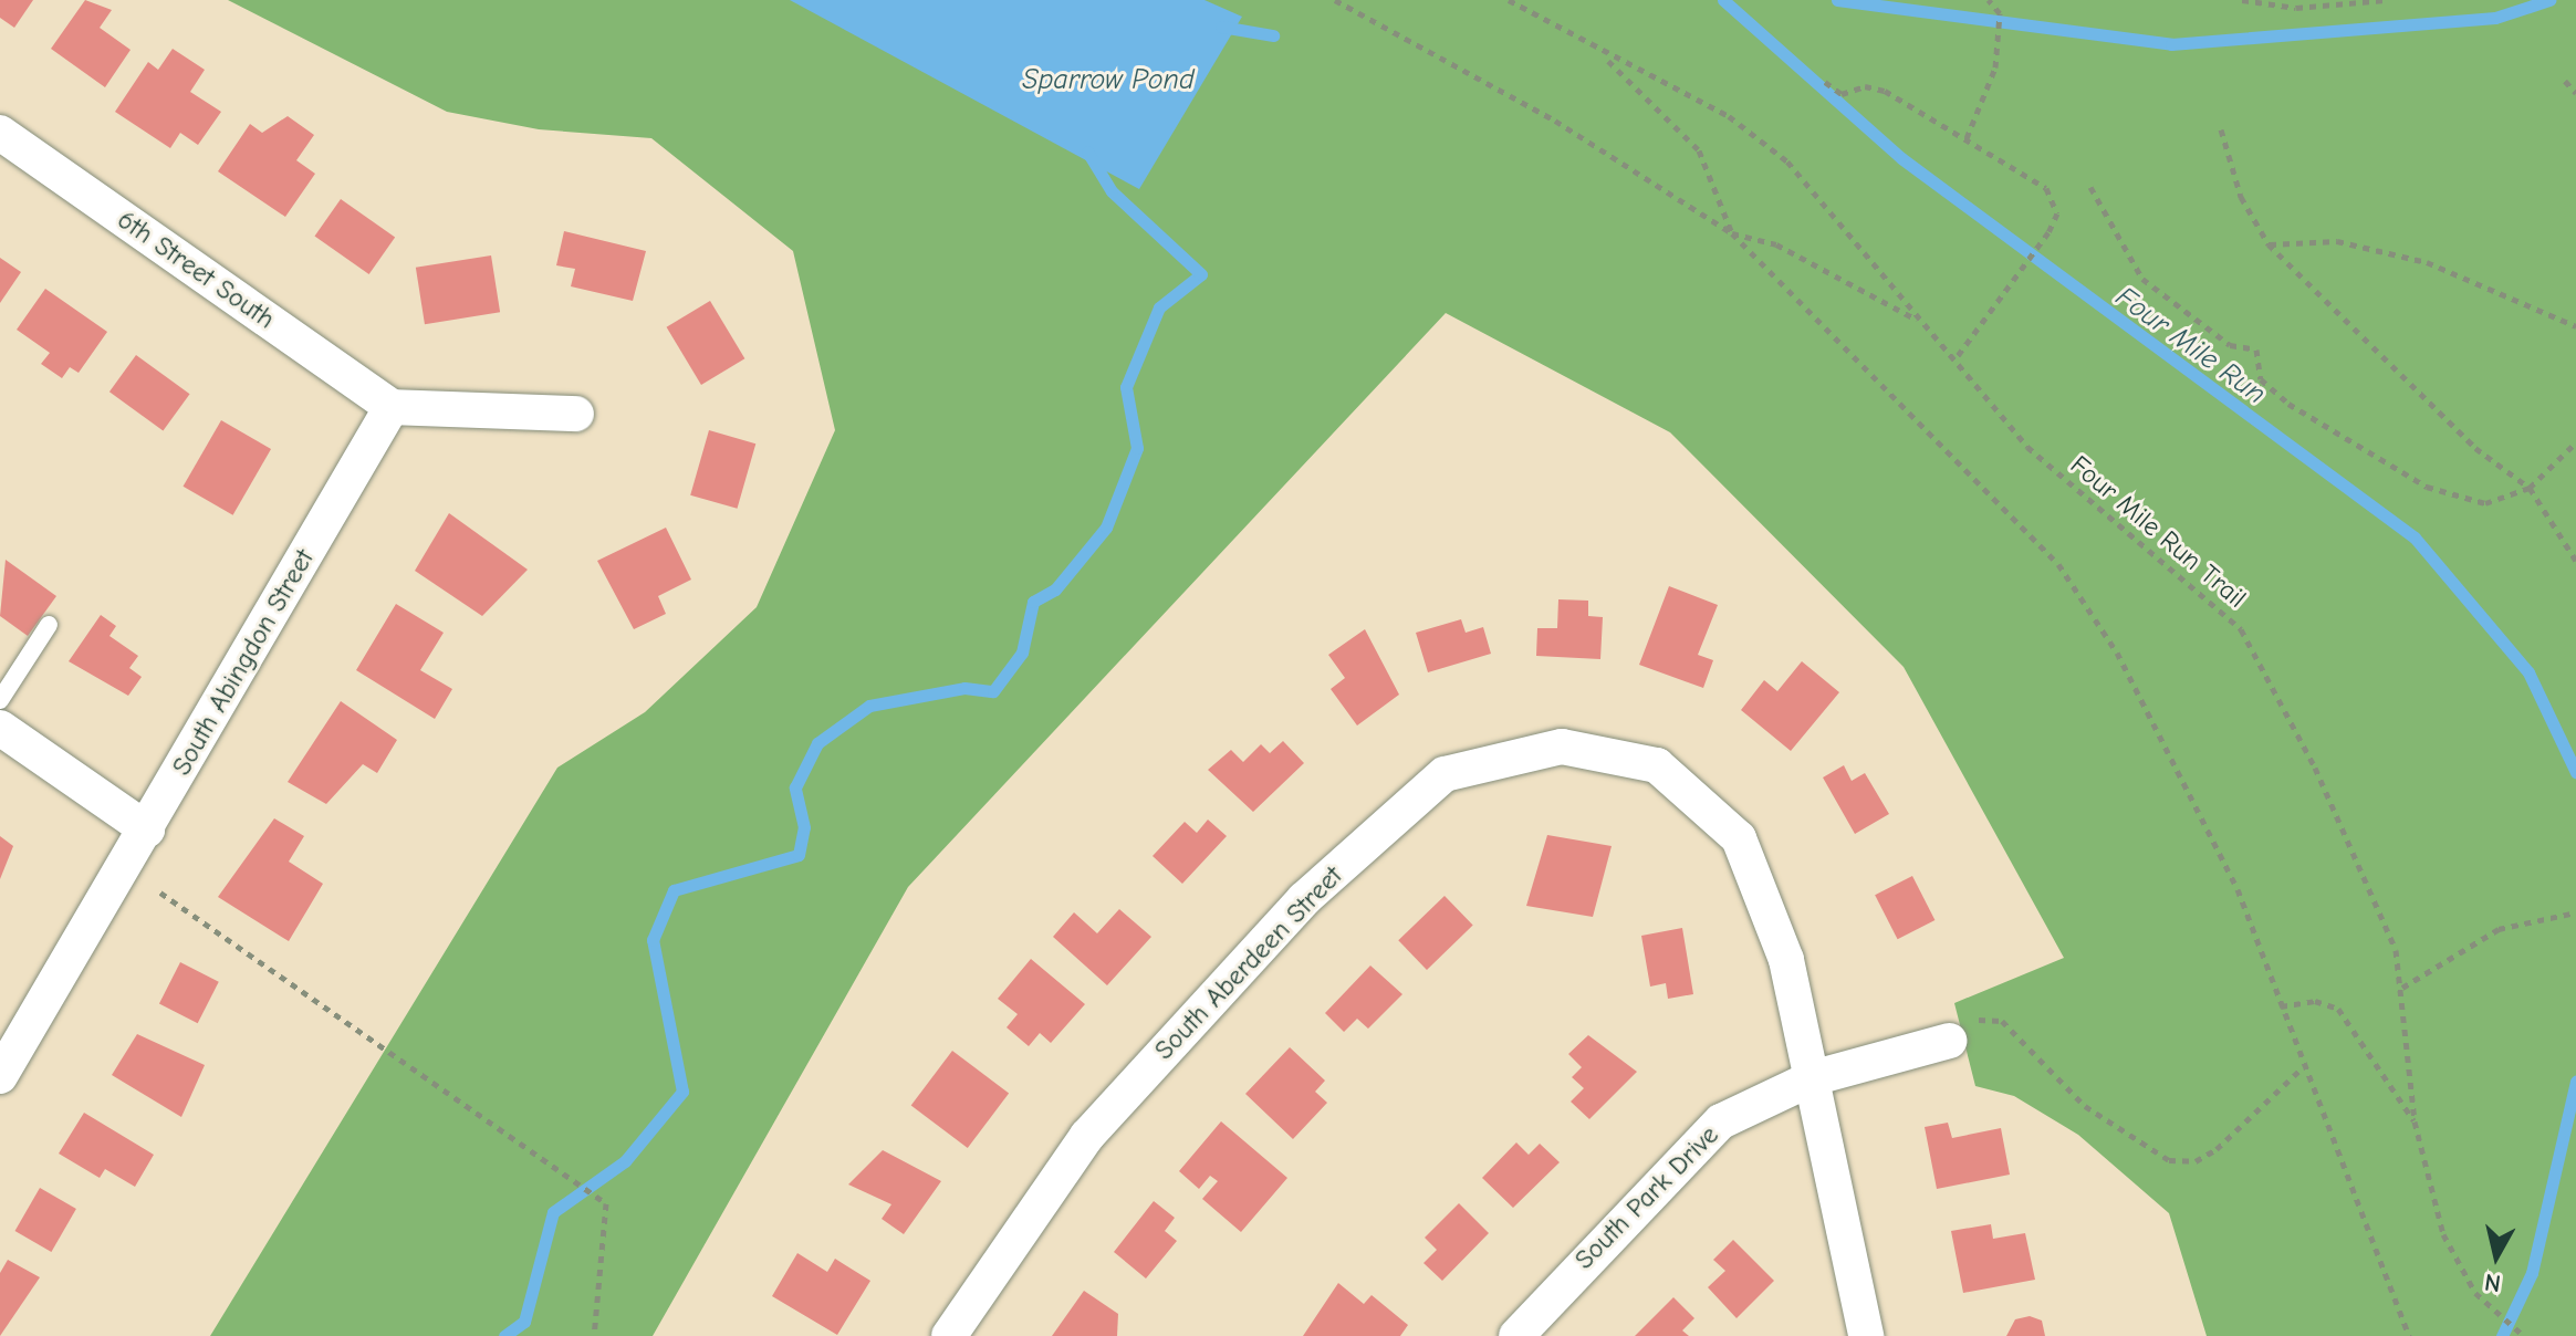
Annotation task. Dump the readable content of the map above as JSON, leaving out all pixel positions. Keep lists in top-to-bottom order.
{
  "streets": {
    "street": [
      "6th Street South",
      "South Abingdon Street",
      "South Aberdeen Street",
      "South Park Drive"
    ],
    "path": ["Four Mile Run Trail"]
  },
  "crossings": [
    ["6th Street South", "South Abingdon Street"],
    ["South Aberdeen Street", "South Park Drive"]
  ],
  "water": ["Sparrow Pond", "Four Mile Run"],
  "north": "bottom"
}
